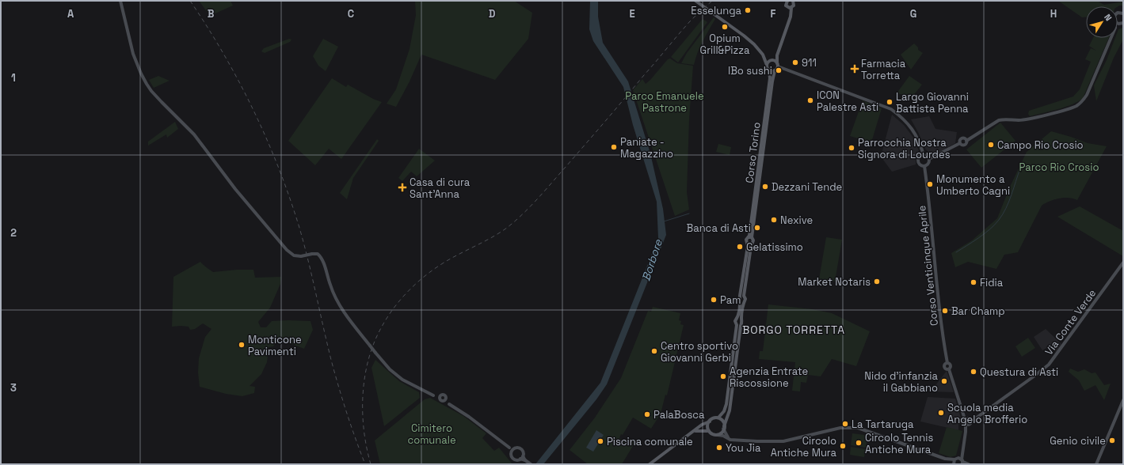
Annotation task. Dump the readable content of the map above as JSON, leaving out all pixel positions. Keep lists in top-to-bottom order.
{
  "streets": {
    "main road": ["Corso Torino"],
    "street": ["Corso Venticinque Aprile", "Via Conte Verde"]
  },
  "crossings": [
    ["Corso Venticinque Aprile", "Via Conte Verde"]
  ],
  "districts": ["BORGO TORRETTA"],
  "water": ["Borbore"],
  "parks": ["Parco Emanuele Pastrone", "Parco Rio Crosio", "Cimitero comunale"],
  "places": {
    "other": [
      "Esselunga",
      "Opium Grill&Pizza",
      "911",
      "IBo sushi",
      "ICON Palestre Asti",
      "Largo Giovanni Battista Penna",
      "Campo Rio Crosio",
      "Paniate - Magazzino",
      "Parrocchia Nostra Signora di Lourdes",
      "Monumento a Umberto Cagni",
      "Dezzani Tende",
      "Nexive",
      "Banca di Asti",
      "Gelatissimo",
      "Market Notaris",
      "Fidia",
      "Pam",
      "Bar Champ",
      "Monticone Pavimenti",
      "Centro sportivo Giovanni Gerbi",
      "Questura di Asti",
      "Agenzia Entrate Riscossione",
      "Nido d'infanzia il Gabbiano",
      "Scuola media Angelo Brofferio",
      "PalaBosca",
      "La Tartaruga",
      "Genio civile",
      "Piscina comunale",
      "Circolo Tennis Antiche Mura",
      "Circolo Antiche Mura",
      "You Jia"
    ],
    "health": ["Farmacia Torretta", "Casa di cura Sant'Anna"]
  },
  "north": "top right",
  "grid": {
    "columns": [
      "A",
      "B",
      "C",
      "D",
      "E",
      "F",
      "G",
      "H"
    ],
    "rows": ["1", "2", "3"]
  }
}
